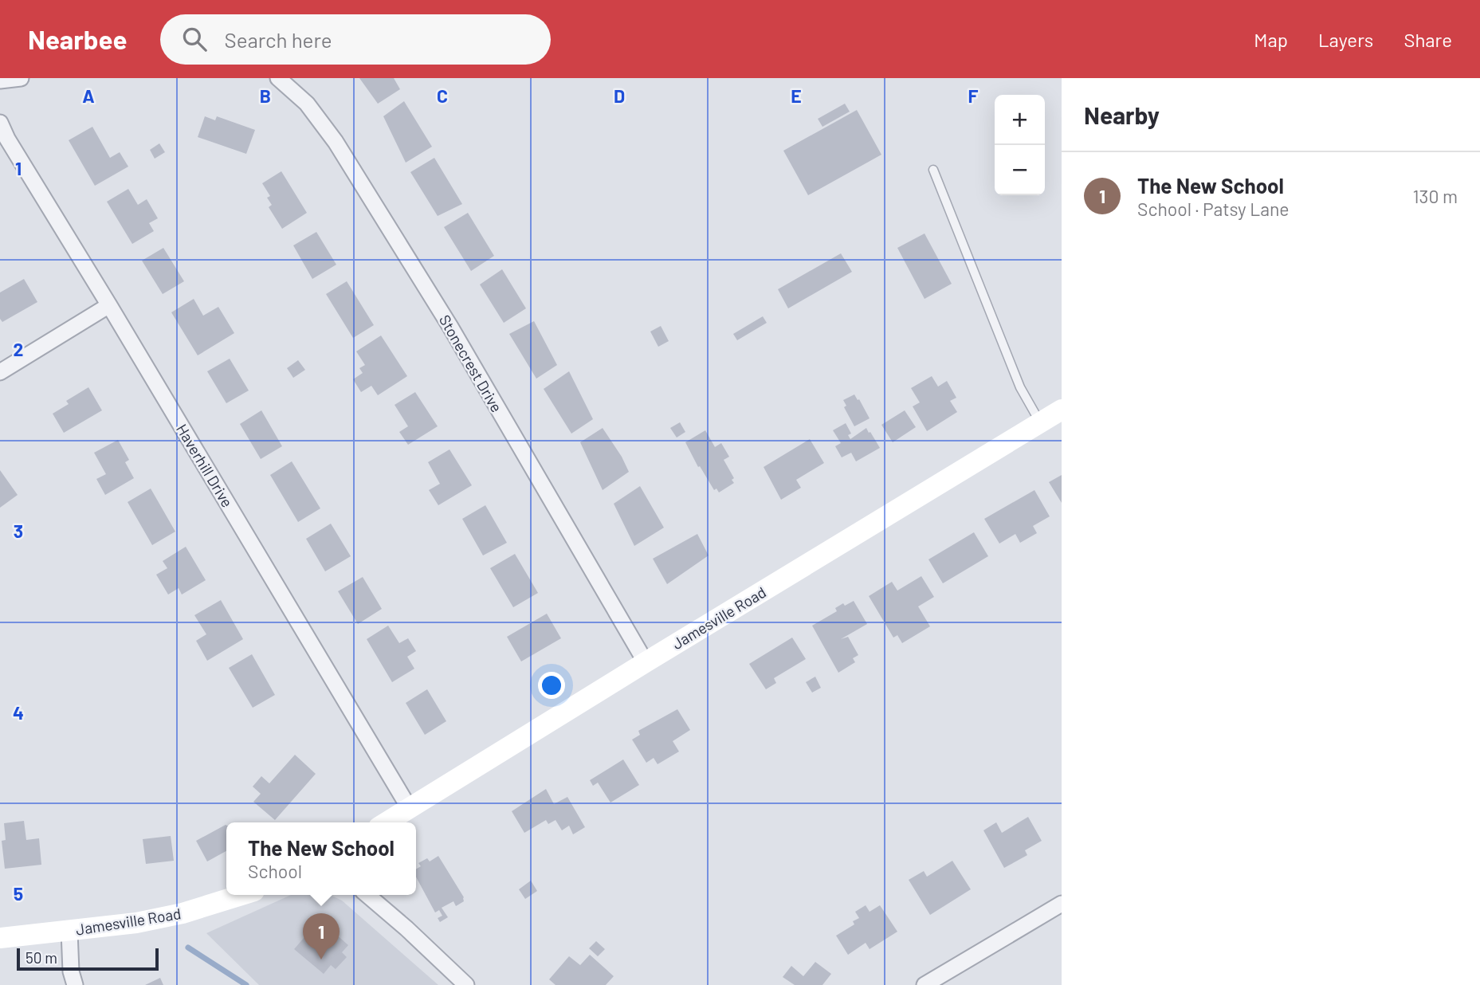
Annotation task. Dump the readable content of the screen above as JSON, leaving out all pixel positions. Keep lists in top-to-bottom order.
{
  "streets": {
    "street": ["Stonecrest Drive", "Haverhill Drive", "Jamesville Road"]
  },
  "crossings": [
    ["Stonecrest Drive", "Jamesville Road"],
    ["Haverhill Drive", "Jamesville Road"]
  ],
  "scale_bar": "50 m",
  "page": {
    "header": "Nearbee",
    "search": "Search here",
    "nav": ["Map", "Layers", "Share"],
    "heading": "Nearby",
    "map_buttons": ["+", "−"],
    "list": [
      {
        "mark": "1",
        "name": "The New School",
        "note": "School · Patsy Lane",
        "value": "130 m"
      }
    ],
    "popup": ["The New School", "School"],
    "pins": "1",
    "scale": "50 m"
  },
  "grid": {
    "columns": [
      "A",
      "B",
      "C",
      "D",
      "E",
      "F"
    ],
    "rows": [
      "1",
      "2",
      "3",
      "4",
      "5"
    ]
  }
}
